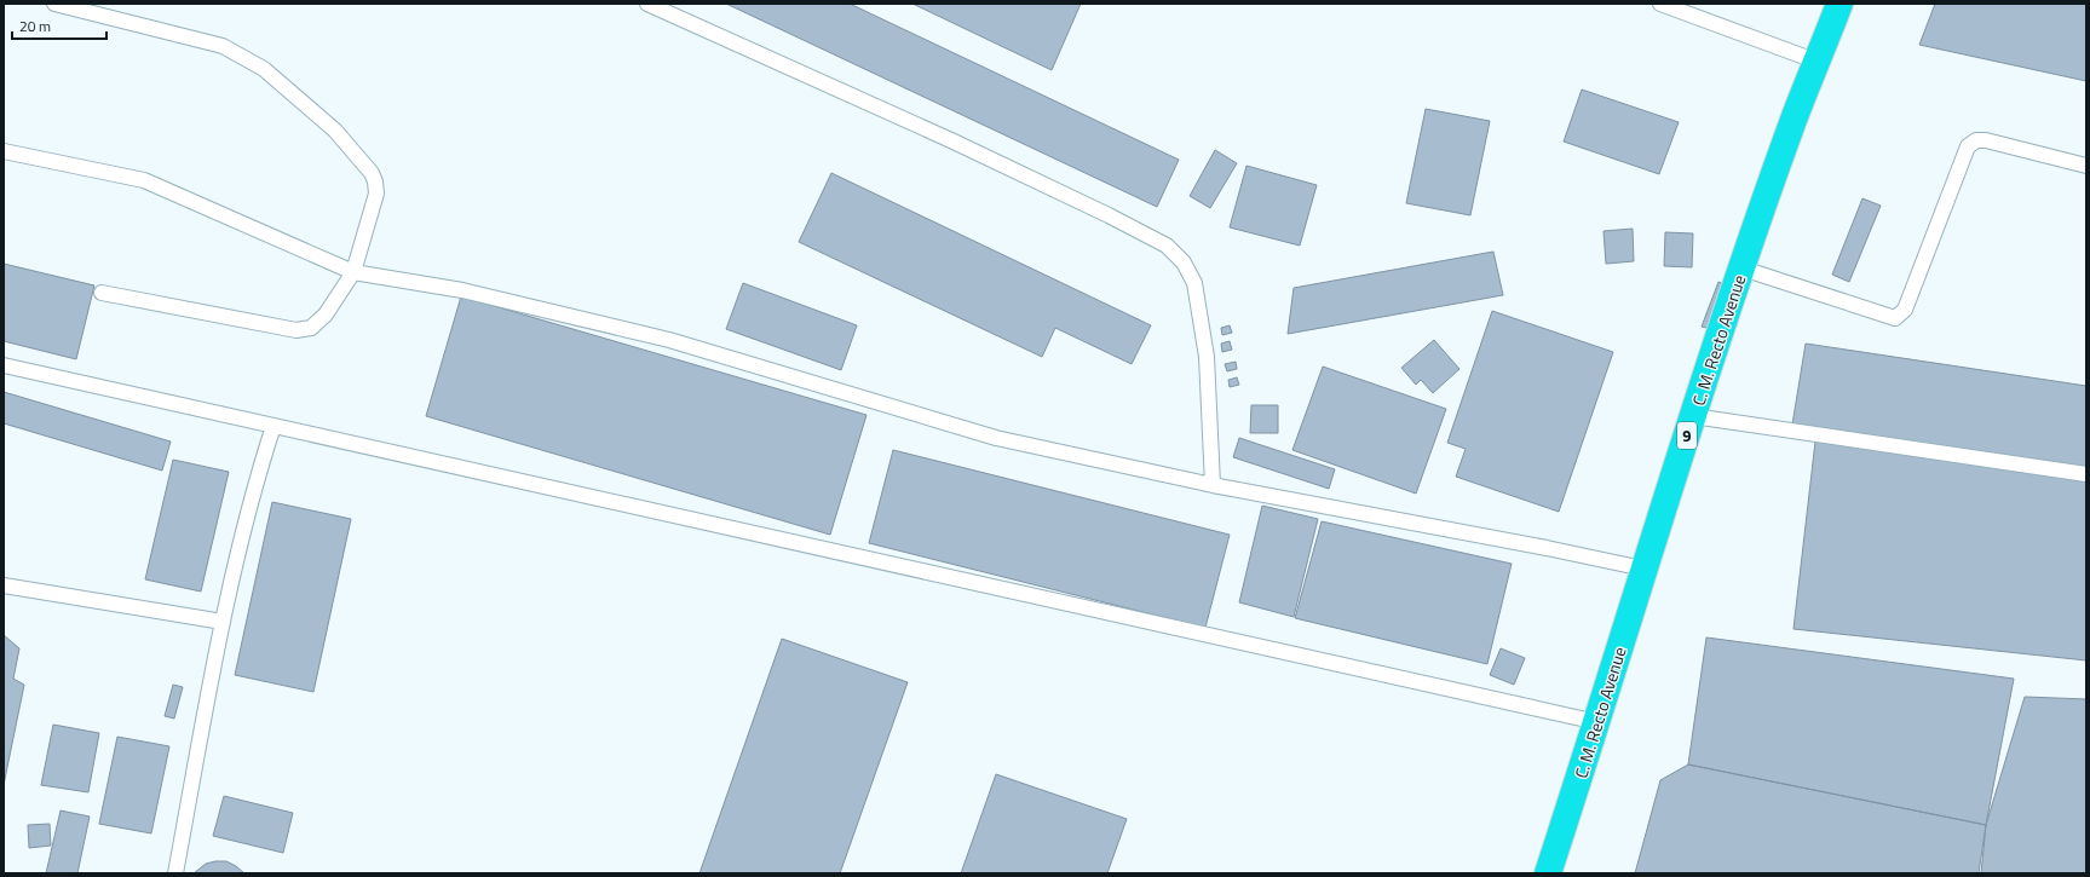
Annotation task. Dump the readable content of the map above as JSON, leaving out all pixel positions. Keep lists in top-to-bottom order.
{
  "streets": {
    "highway": ["C. M. Recto Avenue", "9"]
  },
  "scale_bar": "20 m"
}
